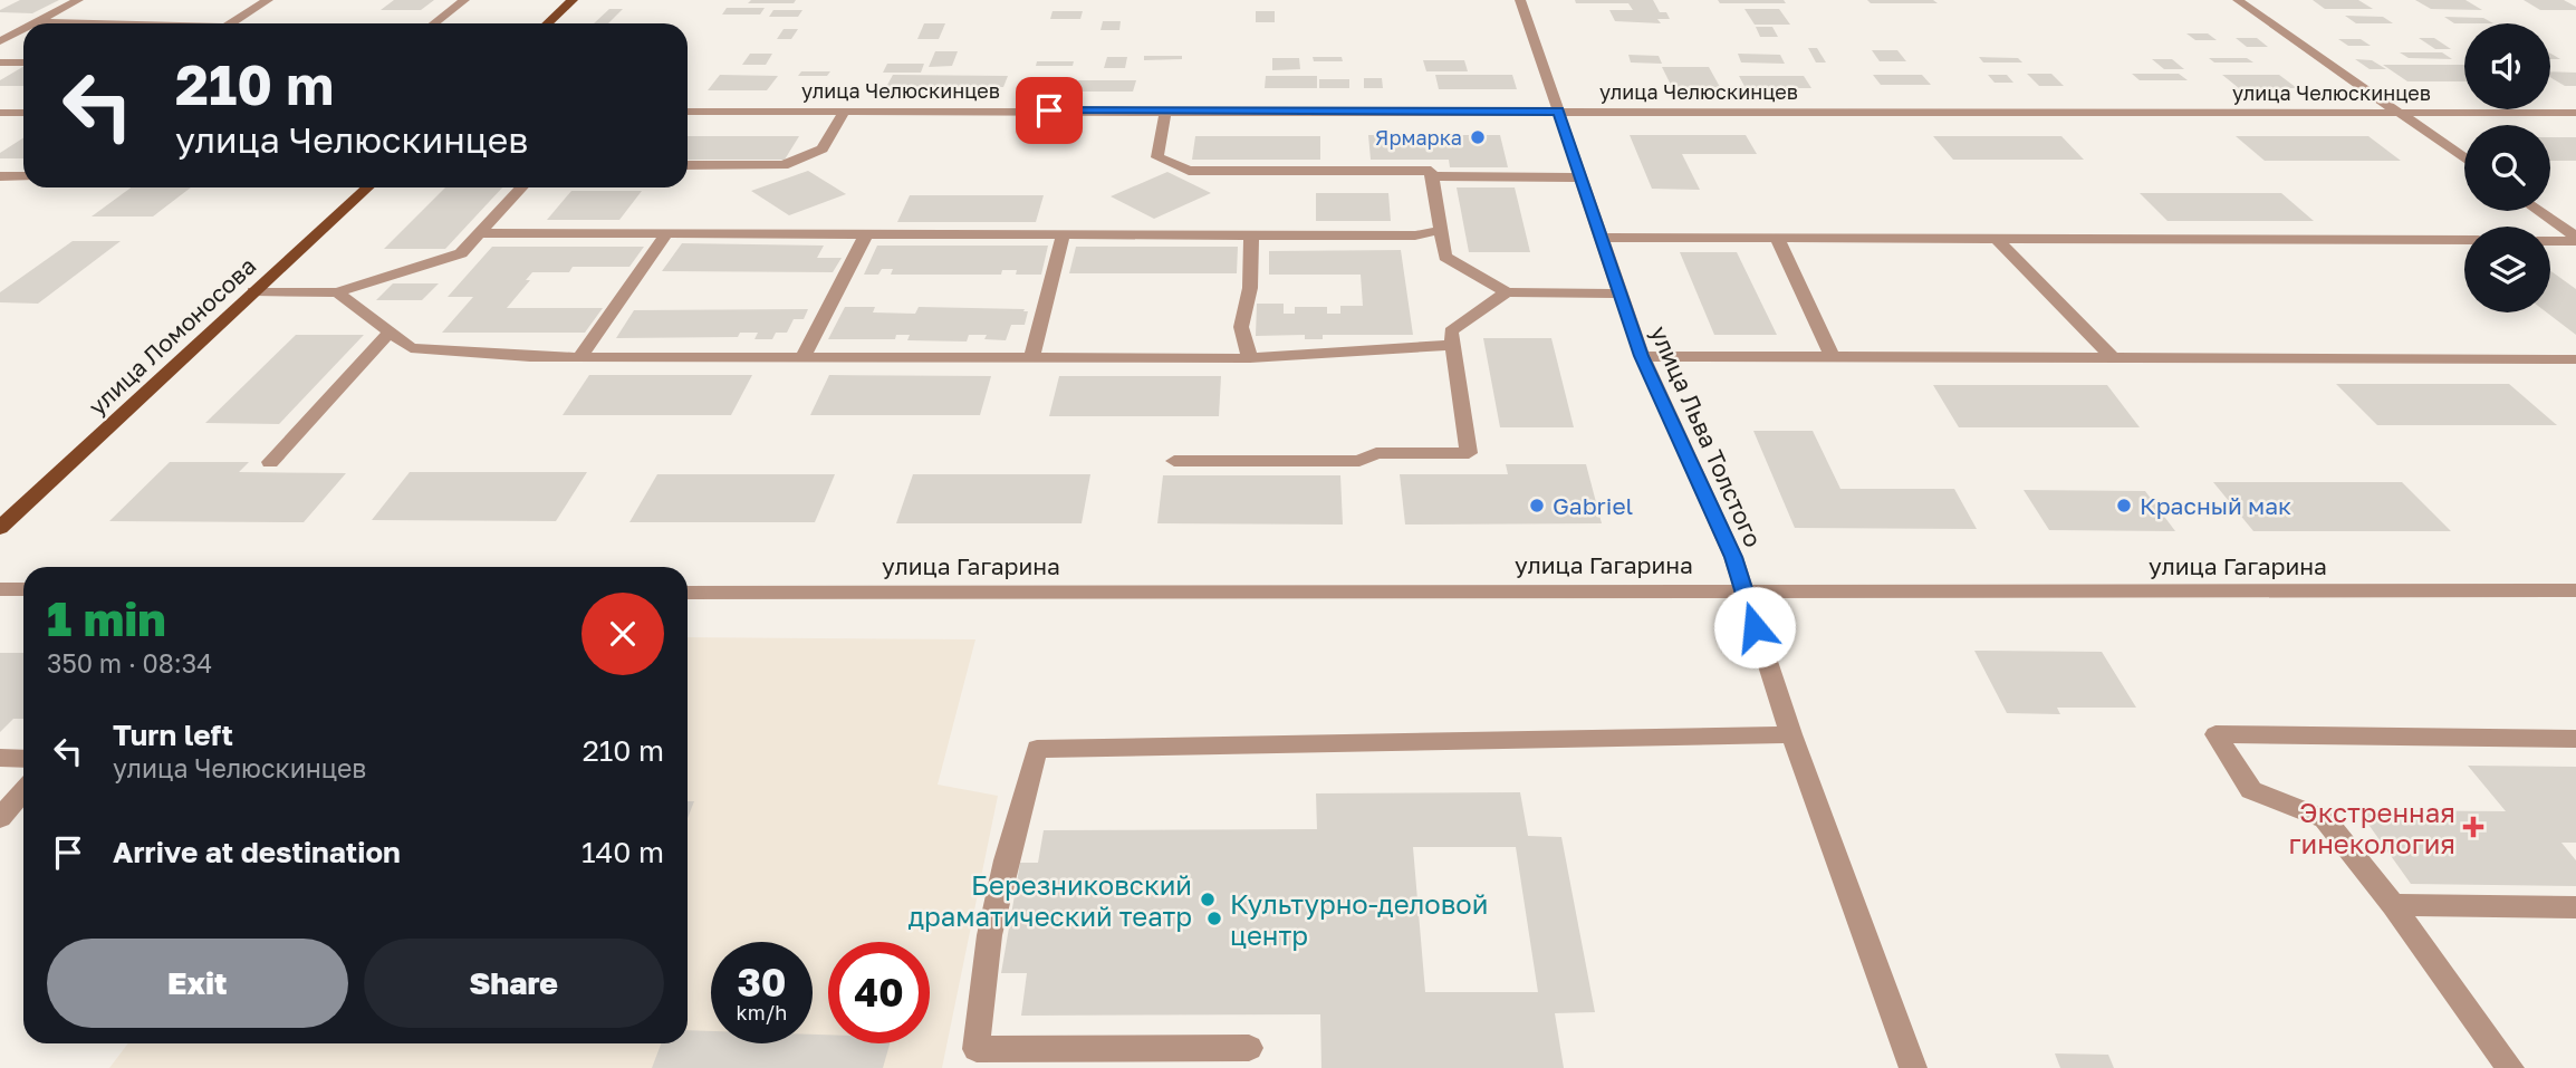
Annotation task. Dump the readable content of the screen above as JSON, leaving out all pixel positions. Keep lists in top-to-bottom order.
{
  "streets": {
    "main road": ["улица Ломоносова"],
    "street": ["улица Челюскинцев", "улица Льва Толстого", "улица Гагарина"]
  },
  "crossings": [
    ["улица Челюскинцев", "улица Льва Толстого"],
    ["улица Льва Толстого", "улица Гагарина"]
  ],
  "places": {
    "other": [
      "Ярмарка",
      "Gabriel",
      "Красный мак",
      "Березниковский драматический театр",
      "Культурно-деловой центр"
    ],
    "health": ["Экстренная гинекология"]
  },
  "page": {
    "turn": ["210 m", "улица Челюскинцев"],
    "heading": ["1 min", "350 m · 08:34"],
    "list": [
      {
        "name": "Turn left",
        "note": "улица Челюскинцев",
        "value": "210 m"
      },
      {
        "name": "Arrive at destination",
        "value": "140 m"
      }
    ],
    "buttons": ["Exit", "Share"],
    "speed": "30 km/h",
    "limit": "40"
  }
}
